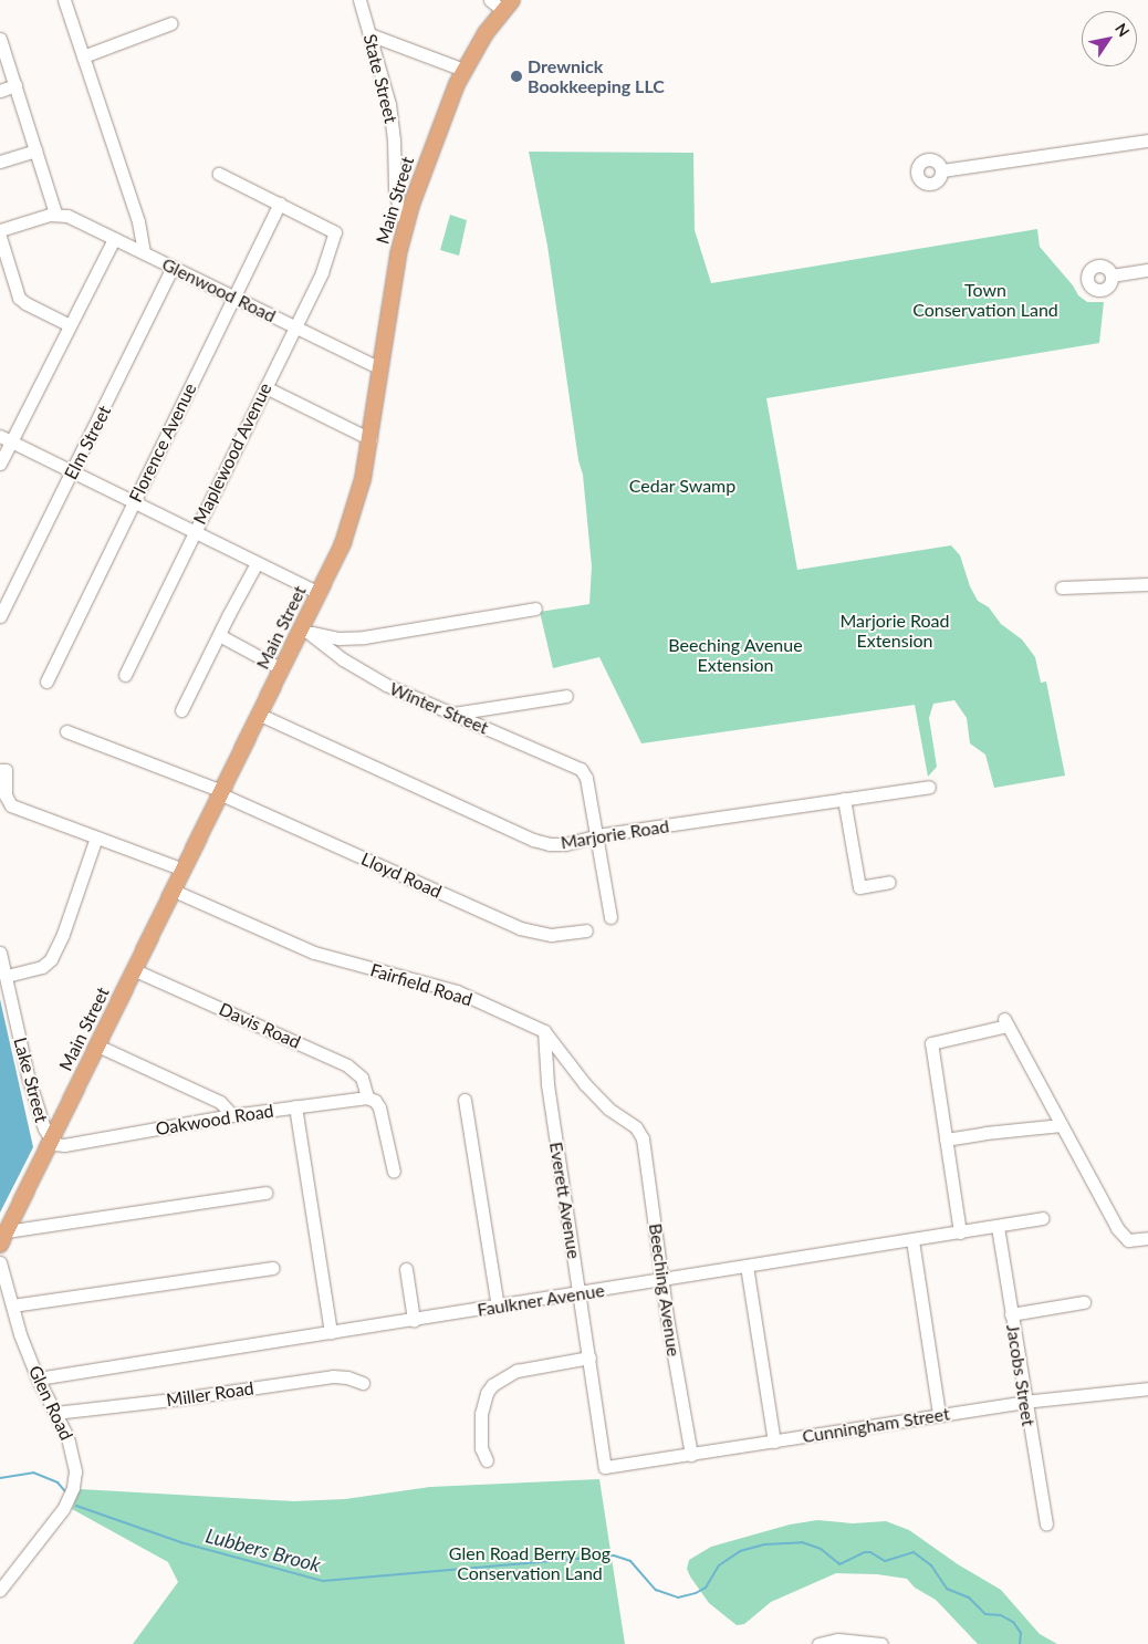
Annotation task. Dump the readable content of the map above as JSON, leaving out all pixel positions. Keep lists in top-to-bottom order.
{
  "streets": {
    "main road": ["Main Street"],
    "street": [
      "State Street",
      "Glenwood Road",
      "Elm Street",
      "Florence Avenue",
      "Maplewood Avenue",
      "Winter Street",
      "Marjorie Road",
      "Lloyd Road",
      "Fairfield Road",
      "Davis Road",
      "Lake Street",
      "Oakwood Road",
      "Everett Avenue",
      "Beeching Avenue",
      "Faulkner Avenue",
      "Jacobs Street",
      "Miller Road",
      "Glen Road",
      "Cunningham Street"
    ]
  },
  "crossings": [
    ["State Street", "Main Street"],
    ["Main Street", "Glenwood Road"],
    ["Main Street", "Winter Street"],
    ["Main Street", "Marjorie Road"],
    ["Main Street", "Lloyd Road"],
    ["Main Street", "Fairfield Road"],
    ["Main Street", "Davis Road"],
    ["Main Street", "Lake Street"],
    ["Main Street", "Oakwood Road"],
    ["Glenwood Road", "Elm Street"],
    ["Glenwood Road", "Florence Avenue"],
    ["Glenwood Road", "Maplewood Avenue"],
    ["Florence Avenue", "Maplewood Avenue"],
    ["Winter Street", "Marjorie Road"],
    ["Fairfield Road", "Everett Avenue"],
    ["Fairfield Road", "Beeching Avenue"],
    ["Davis Road", "Oakwood Road"],
    ["Lake Street", "Oakwood Road"],
    ["Everett Avenue", "Faulkner Avenue"],
    ["Everett Avenue", "Cunningham Street"],
    ["Beeching Avenue", "Faulkner Avenue"],
    ["Beeching Avenue", "Cunningham Street"],
    ["Faulkner Avenue", "Jacobs Street"],
    ["Faulkner Avenue", "Glen Road"],
    ["Jacobs Street", "Cunningham Street"],
    ["Miller Road", "Glen Road"]
  ],
  "water": ["Lubbers Brook"],
  "parks": [
    "Town Conservation Land",
    "Cedar Swamp",
    "Marjorie Road Extension",
    "Beeching Avenue Extension",
    "Glen Road Berry Bog Conservation Land"
  ],
  "places": ["Drewnick Bookkeeping LLC"],
  "north": "top right"
}
